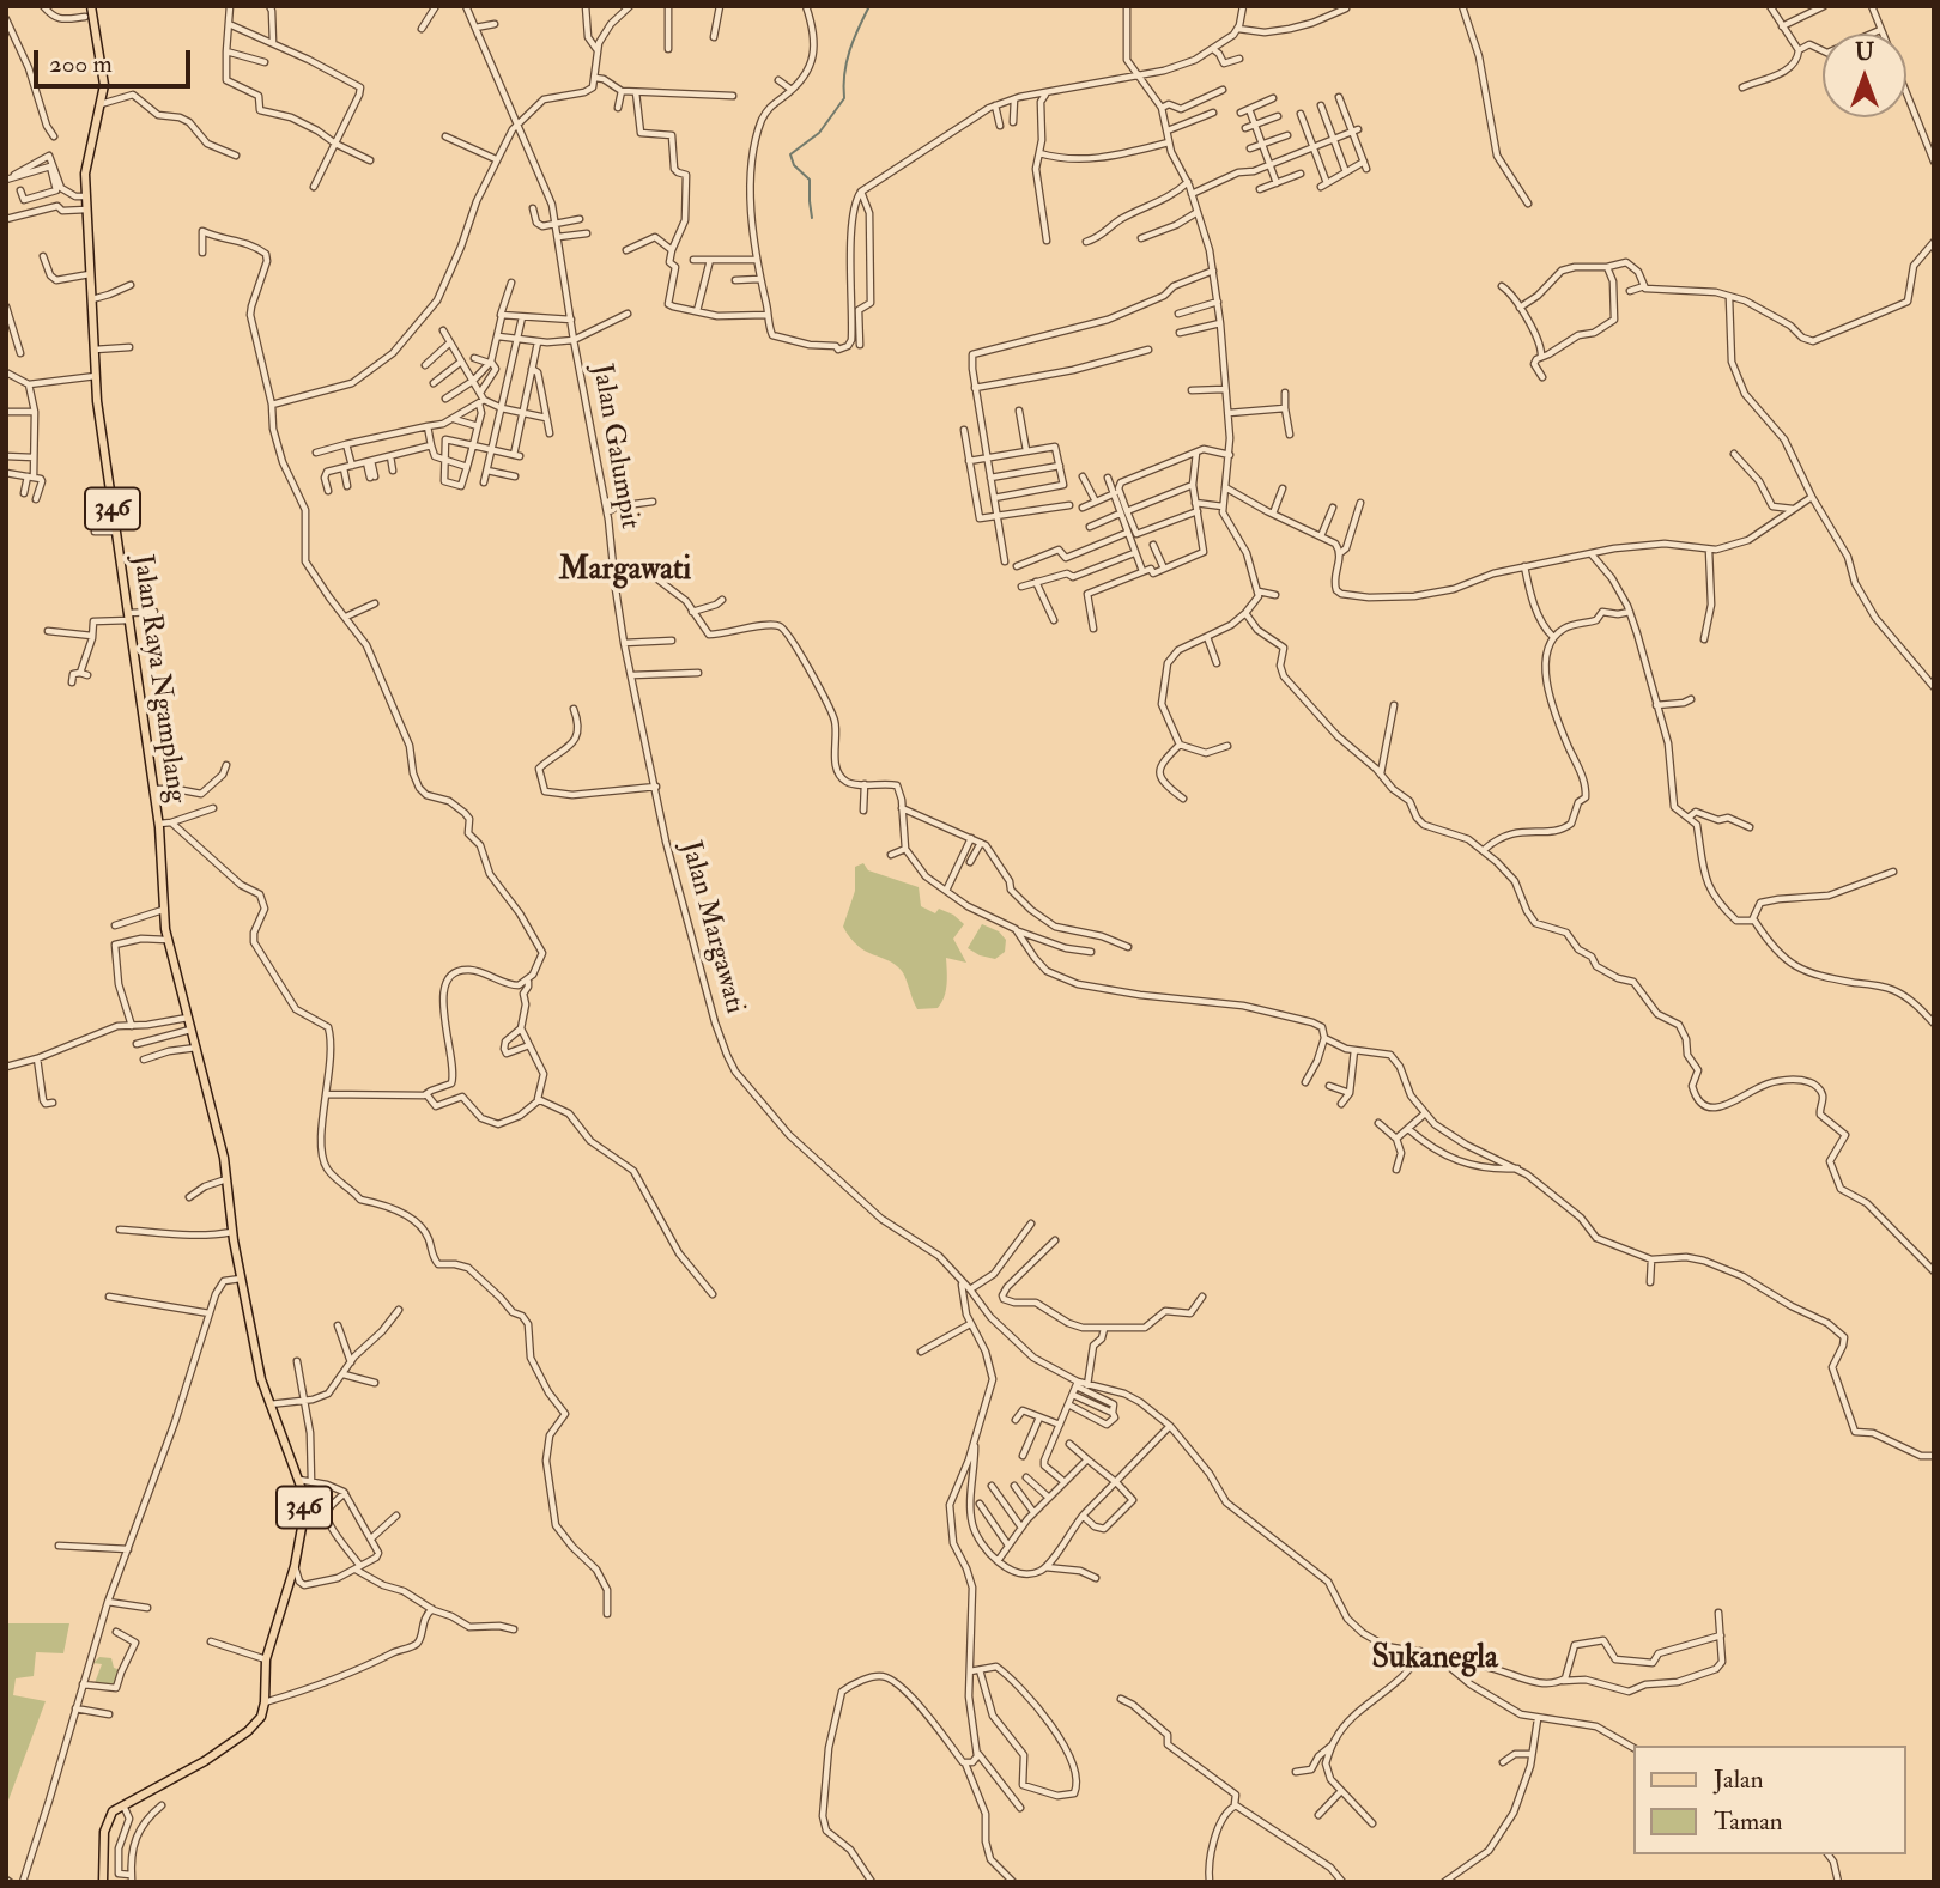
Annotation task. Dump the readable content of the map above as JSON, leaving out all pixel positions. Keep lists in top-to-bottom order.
{
  "streets": {
    "main road": ["346", "Jalan Raya Ngamplang"],
    "street": ["Jalan Galumpit", "Jalan Margawati"]
  },
  "crossings": [
    ["Jalan Galumpit", "Jalan Margawati"],
    ["346", "Jalan Raya Ngamplang"]
  ],
  "districts": ["Margawati", "Sukanegla"],
  "legend": ["Jalan", "Taman"],
  "scale_bar": "200 m",
  "north": "top"
}
